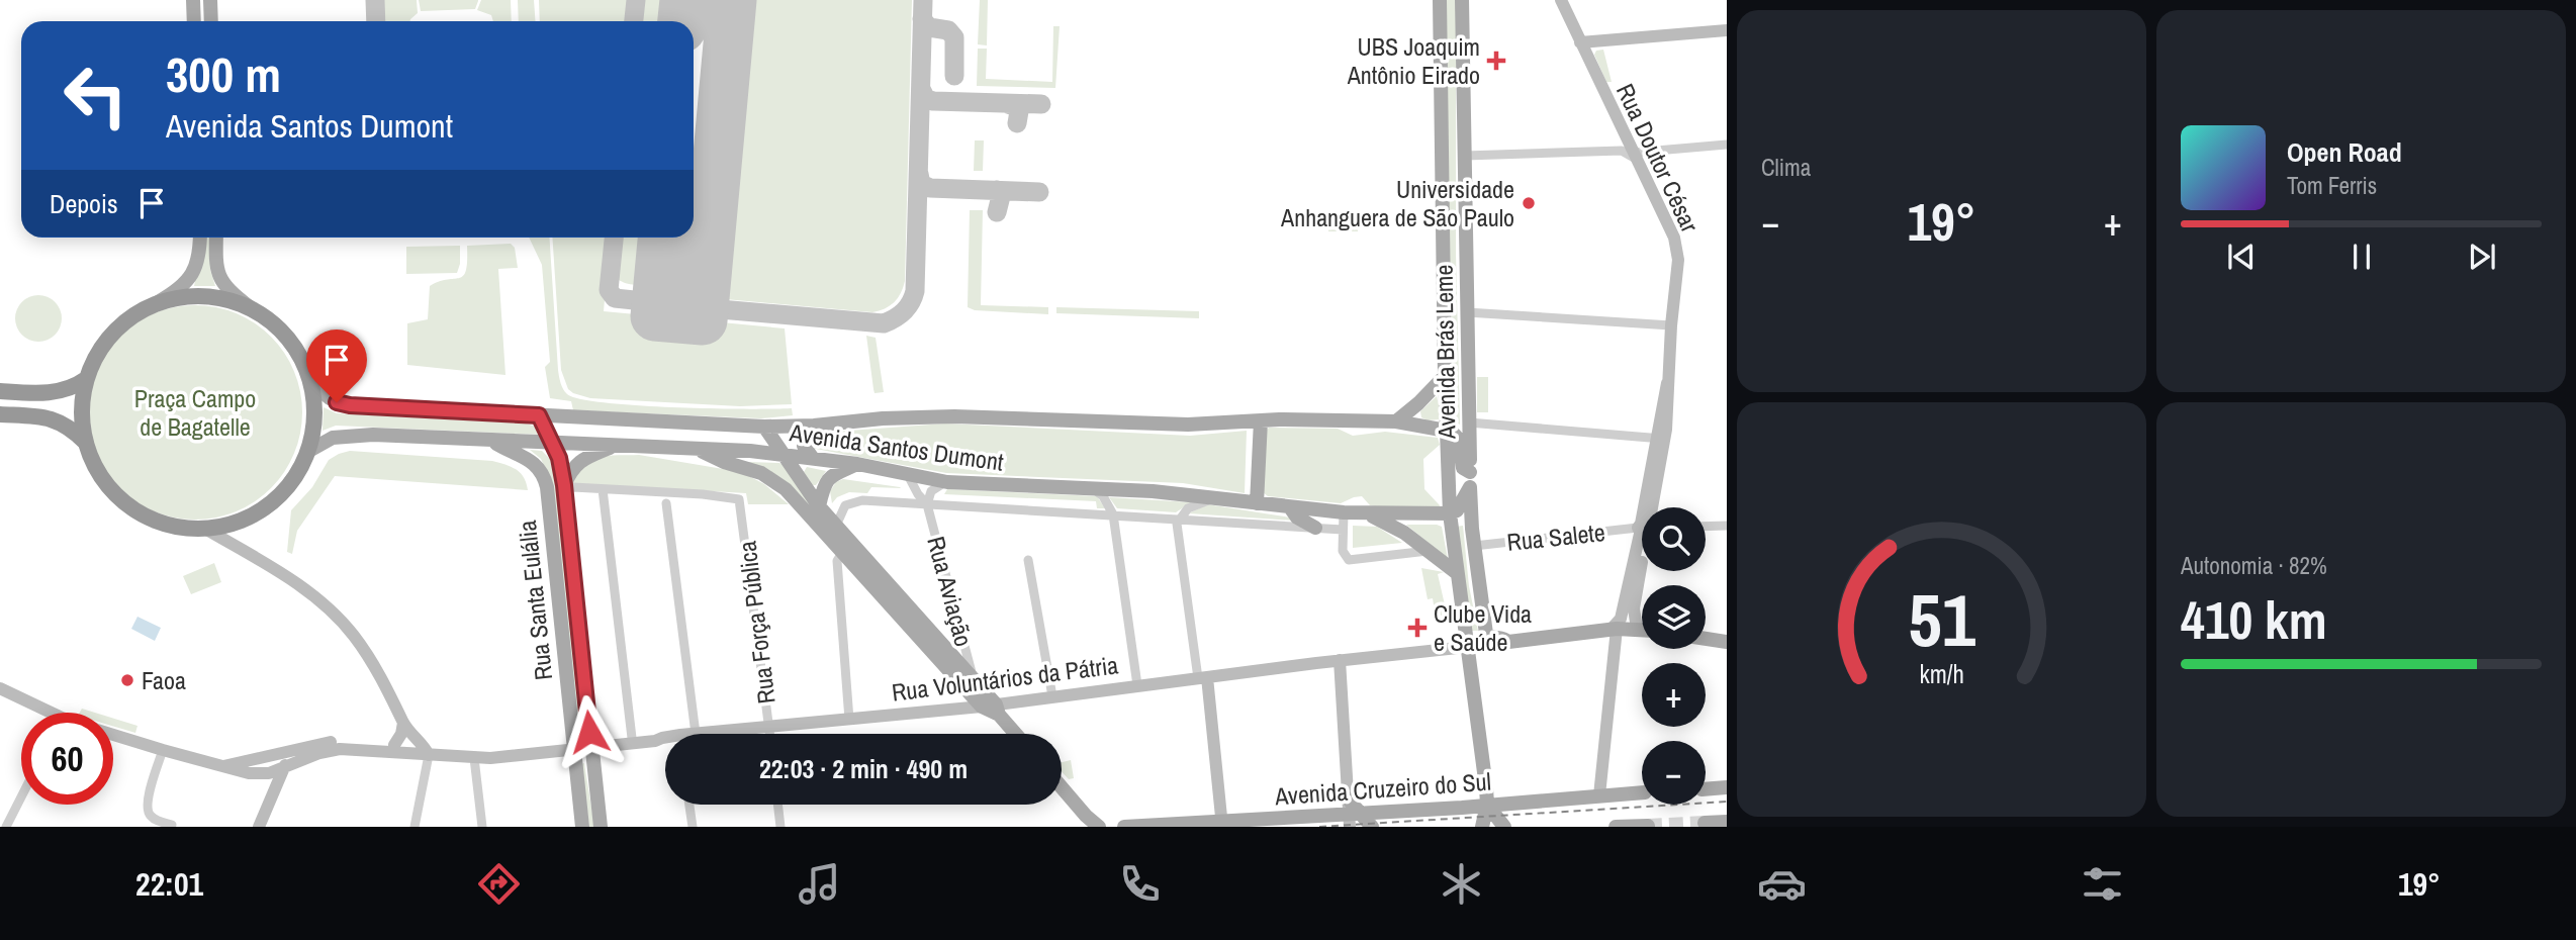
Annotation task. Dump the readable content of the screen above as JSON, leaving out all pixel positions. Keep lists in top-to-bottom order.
{
  "streets": {
    "main road": [
      "Rua Doutor César",
      "Avenida Brás Leme",
      "Avenida Santos Dumont",
      "Rua Santa Eulália",
      "Rua Voluntários da Pátria",
      "Avenida Cruzeiro do Sul"
    ],
    "street": ["Rua Salete", "Rua Aviação", "Rua Força Pública"]
  },
  "crossings": [
    ["Rua Doutor César", "Rua Voluntários da Pátria"],
    ["Rua Doutor César", "Avenida Cruzeiro do Sul"],
    ["Avenida Brás Leme", "Avenida Santos Dumont"],
    ["Avenida Brás Leme", "Rua Salete"],
    ["Avenida Brás Leme", "Rua Voluntários da Pátria"],
    ["Avenida Brás Leme", "Avenida Cruzeiro do Sul"],
    ["Avenida Santos Dumont", "Rua Aviação"],
    ["Avenida Santos Dumont", "Rua Santa Eulália"],
    ["Rua Santa Eulália", "Rua Voluntários da Pátria"],
    ["Rua Força Pública", "Rua Voluntários da Pátria"]
  ],
  "parks": ["Praça Campo de Bagatelle"],
  "places": {
    "health": ["UBS Joaquim Antônio Eirado", "Clube Vida e Saúde"],
    "other": ["Universidade Anhanguera de São Paulo", "Faoa"]
  },
  "page": {
    "tile": [
      "Clima",
      ["Autonomia · 82%", "410 km"]
    ],
    "turn": ["300 m", "Avenida Santos Dumont"],
    "song": ["Open Road", "Tom Ferris"],
    "then": "Depois",
    "heat": ["−", "19°", "+"],
    "map_buttons": ["+", "−"],
    "limit": "60",
    "trip": "22:03 · 2 min · 490 m",
    "tabs": ["22:01", "19°"],
    "gauge": ["51", "km/h"]
  }
}
